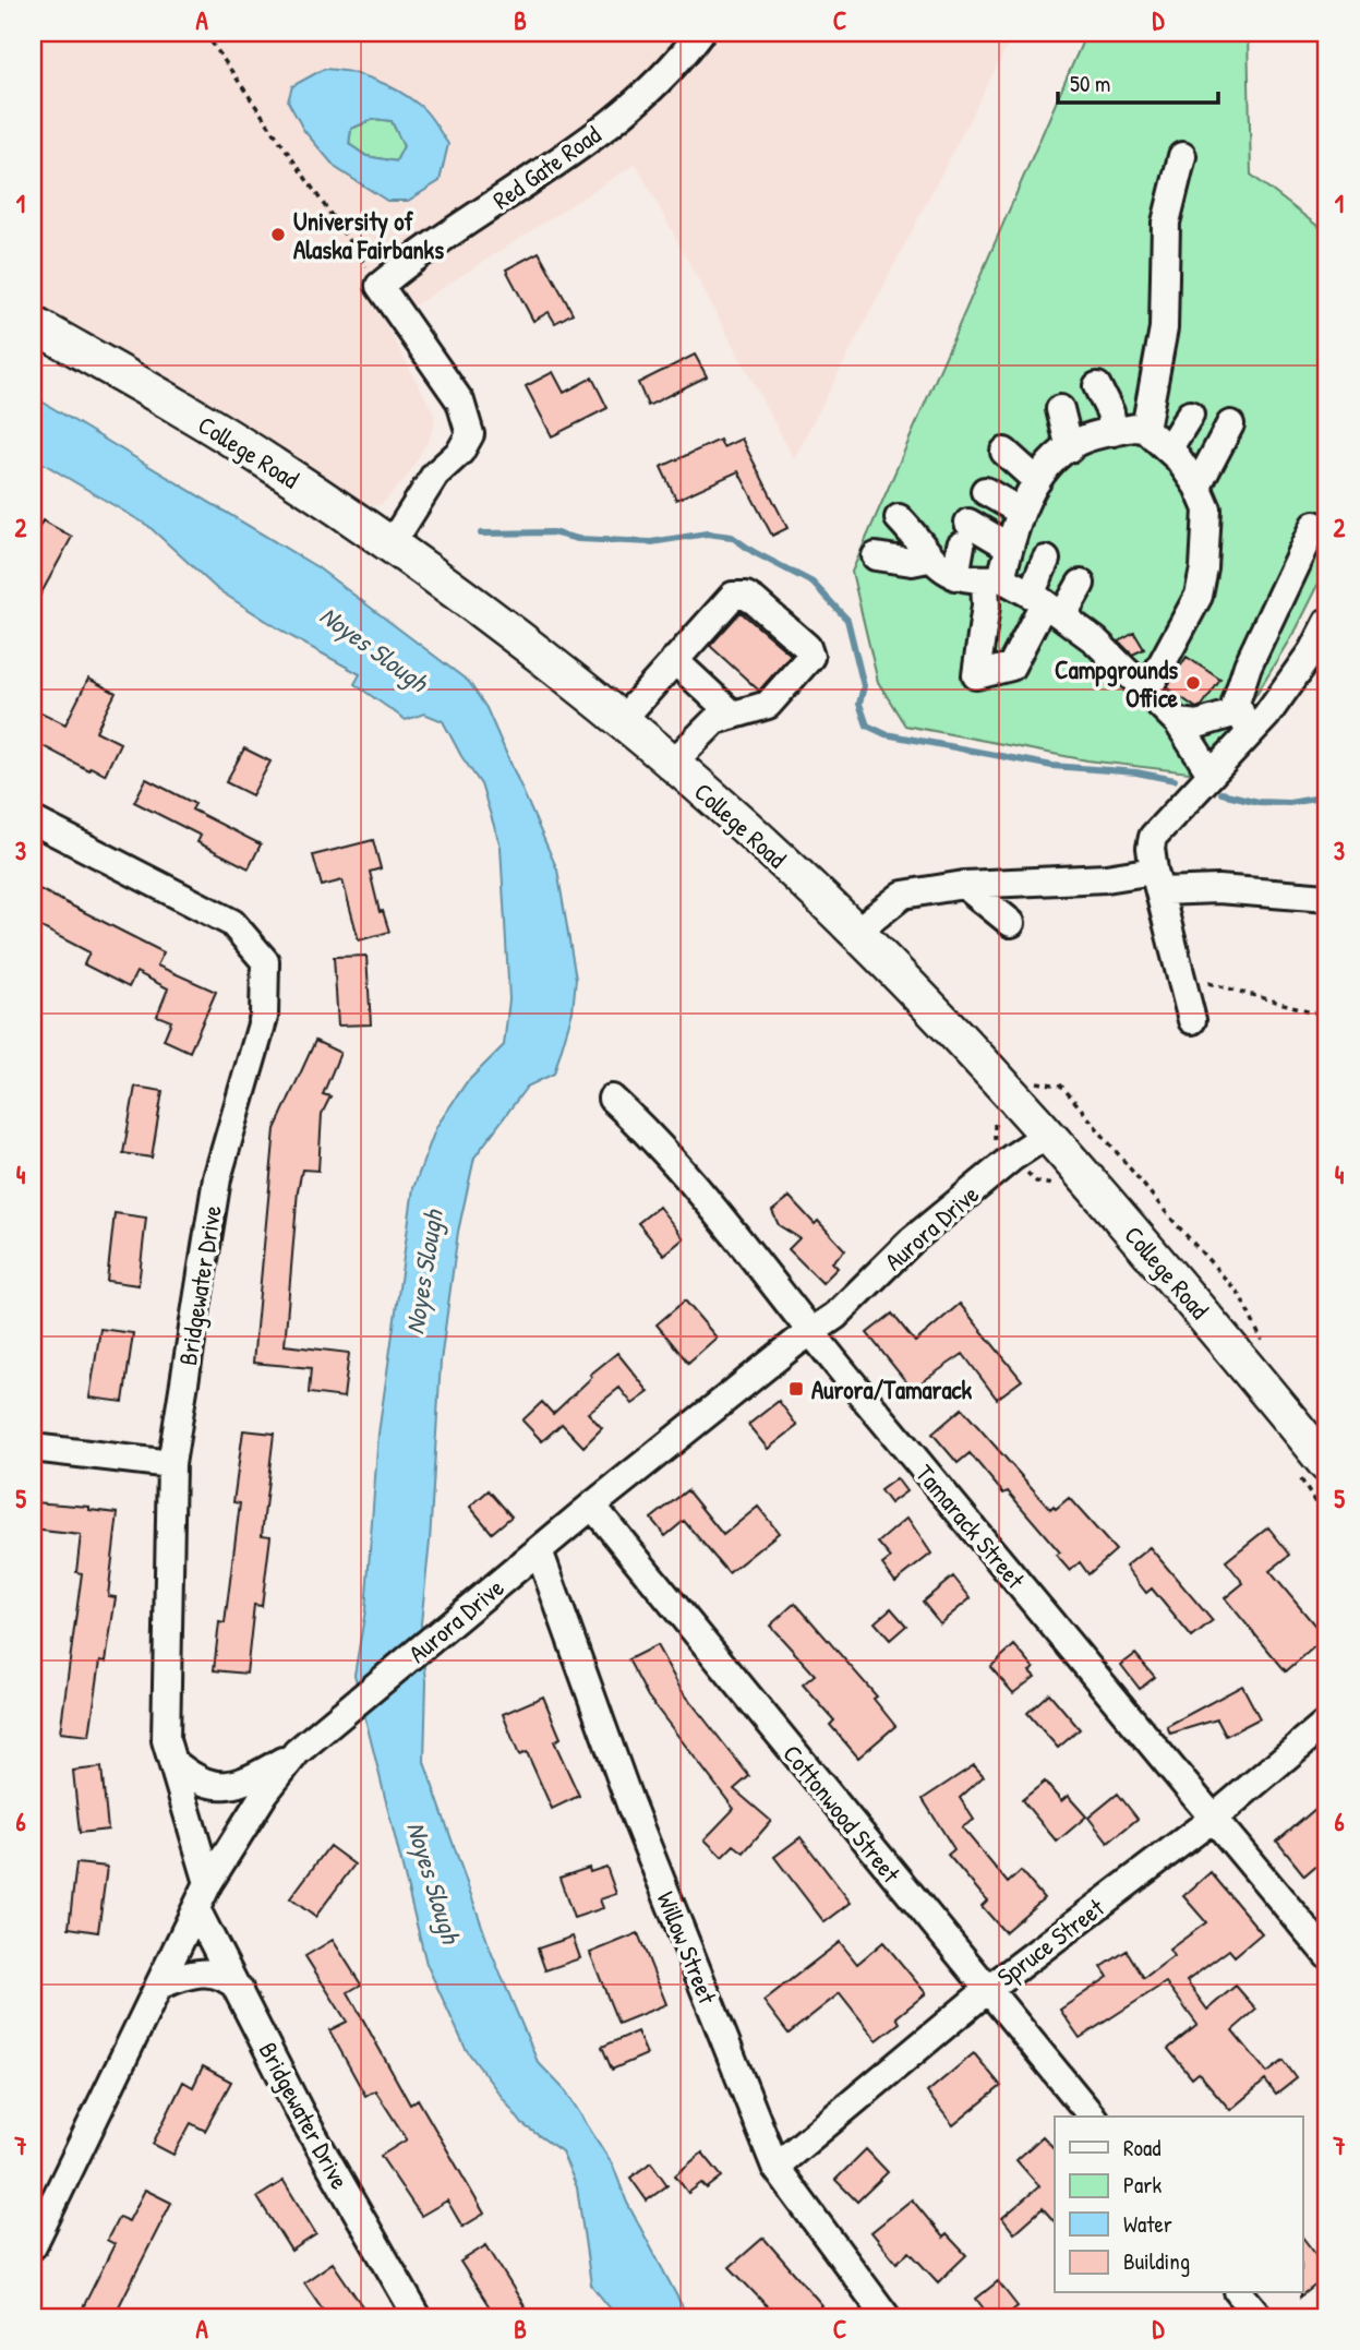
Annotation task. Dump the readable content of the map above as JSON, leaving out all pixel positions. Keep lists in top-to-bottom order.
{
  "streets": {
    "main road": ["College Road"],
    "street": [
      "Red Gate Road",
      "Aurora Drive",
      "Bridgewater Drive",
      "Tamarack Street",
      "Cottonwood Street",
      "Spruce Street",
      "Willow Street"
    ]
  },
  "crossings": [
    ["College Road", "Aurora Drive"],
    ["Aurora Drive", "Bridgewater Drive"],
    ["Aurora Drive", "Tamarack Street"],
    ["Aurora Drive", "Cottonwood Street"],
    ["Aurora Drive", "Willow Street"],
    ["Tamarack Street", "Spruce Street"],
    ["Cottonwood Street", "Spruce Street"],
    ["Spruce Street", "Willow Street"]
  ],
  "water": ["Noyes Slough"],
  "places": {
    "other": ["University of Alaska Fairbanks", "Campgrounds Office"],
    "transit": ["Aurora/Tamarack"]
  },
  "legend": [
    "Road",
    "Park",
    "Water",
    "Building"
  ],
  "scale_bar": "50 m",
  "grid": {
    "columns": [
      "A",
      "B",
      "C",
      "D"
    ],
    "rows": [
      "1",
      "2",
      "3",
      "4",
      "5",
      "6",
      "7"
    ]
  }
}
